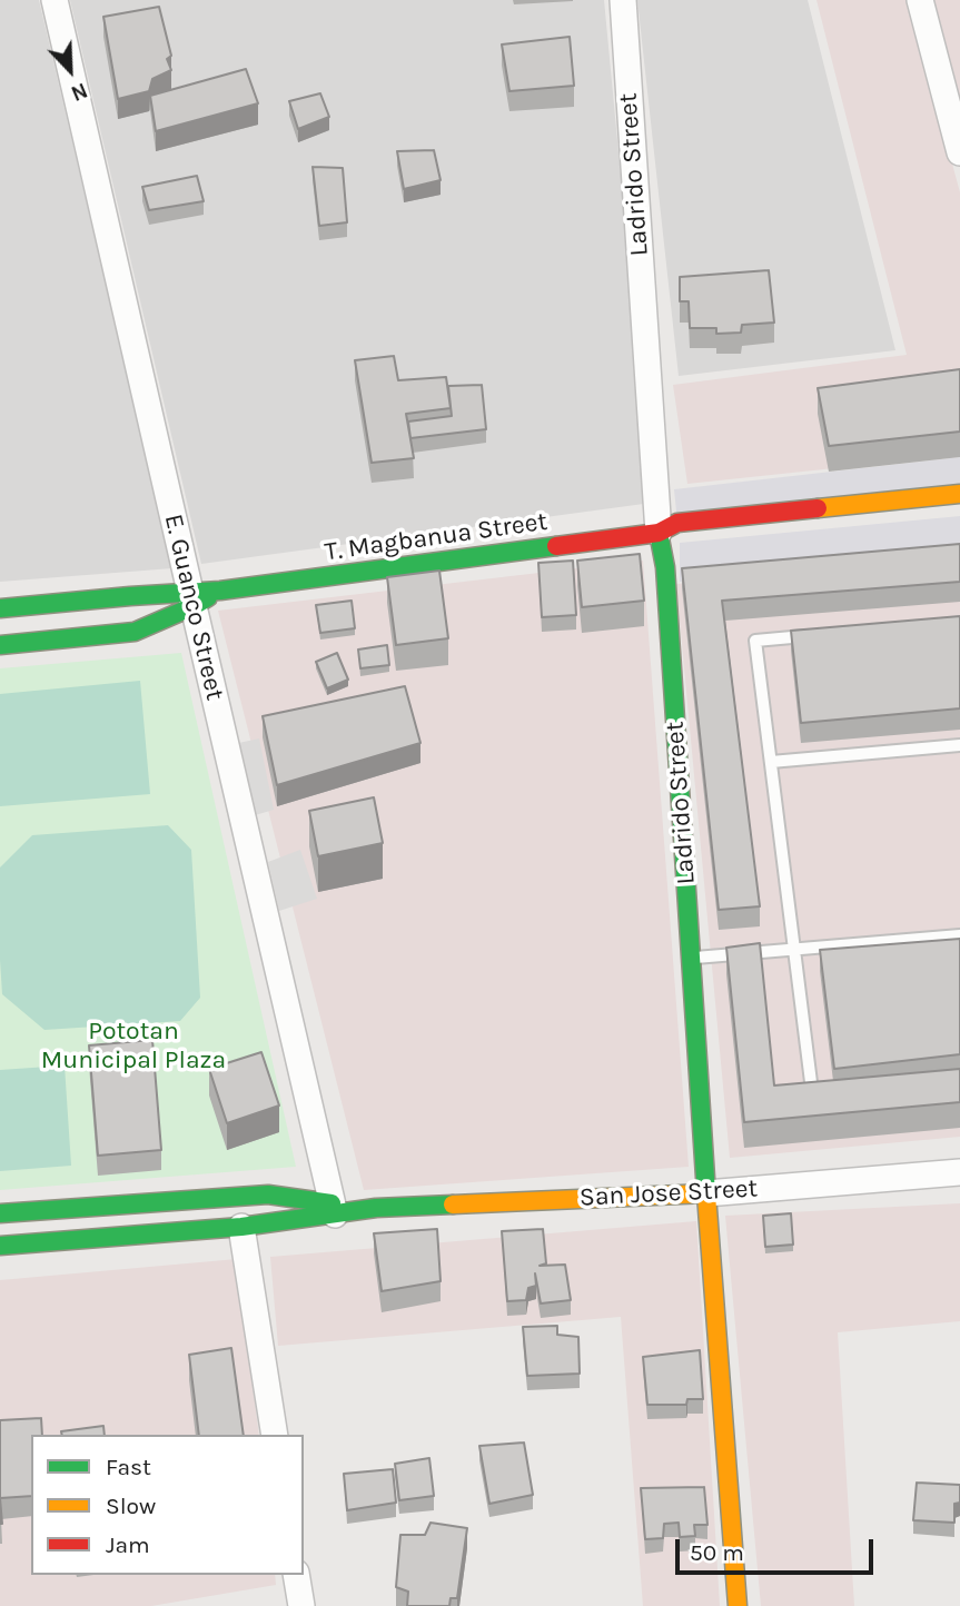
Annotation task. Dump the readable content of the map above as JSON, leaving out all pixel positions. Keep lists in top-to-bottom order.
{
  "streets": {
    "street": [
      "Ladrido Street",
      "T. Magbanua Street",
      "E. Guanco Street",
      "San Jose Street"
    ]
  },
  "crossings": [
    ["Ladrido Street", "T. Magbanua Street"],
    ["Ladrido Street", "San Jose Street"],
    ["T. Magbanua Street", "E. Guanco Street"],
    ["E. Guanco Street", "San Jose Street"]
  ],
  "parks": ["Pototan Municipal Plaza"],
  "legend": ["Fast", "Slow", "Jam"],
  "scale_bar": "50 m",
  "north": "bottom right"
}
